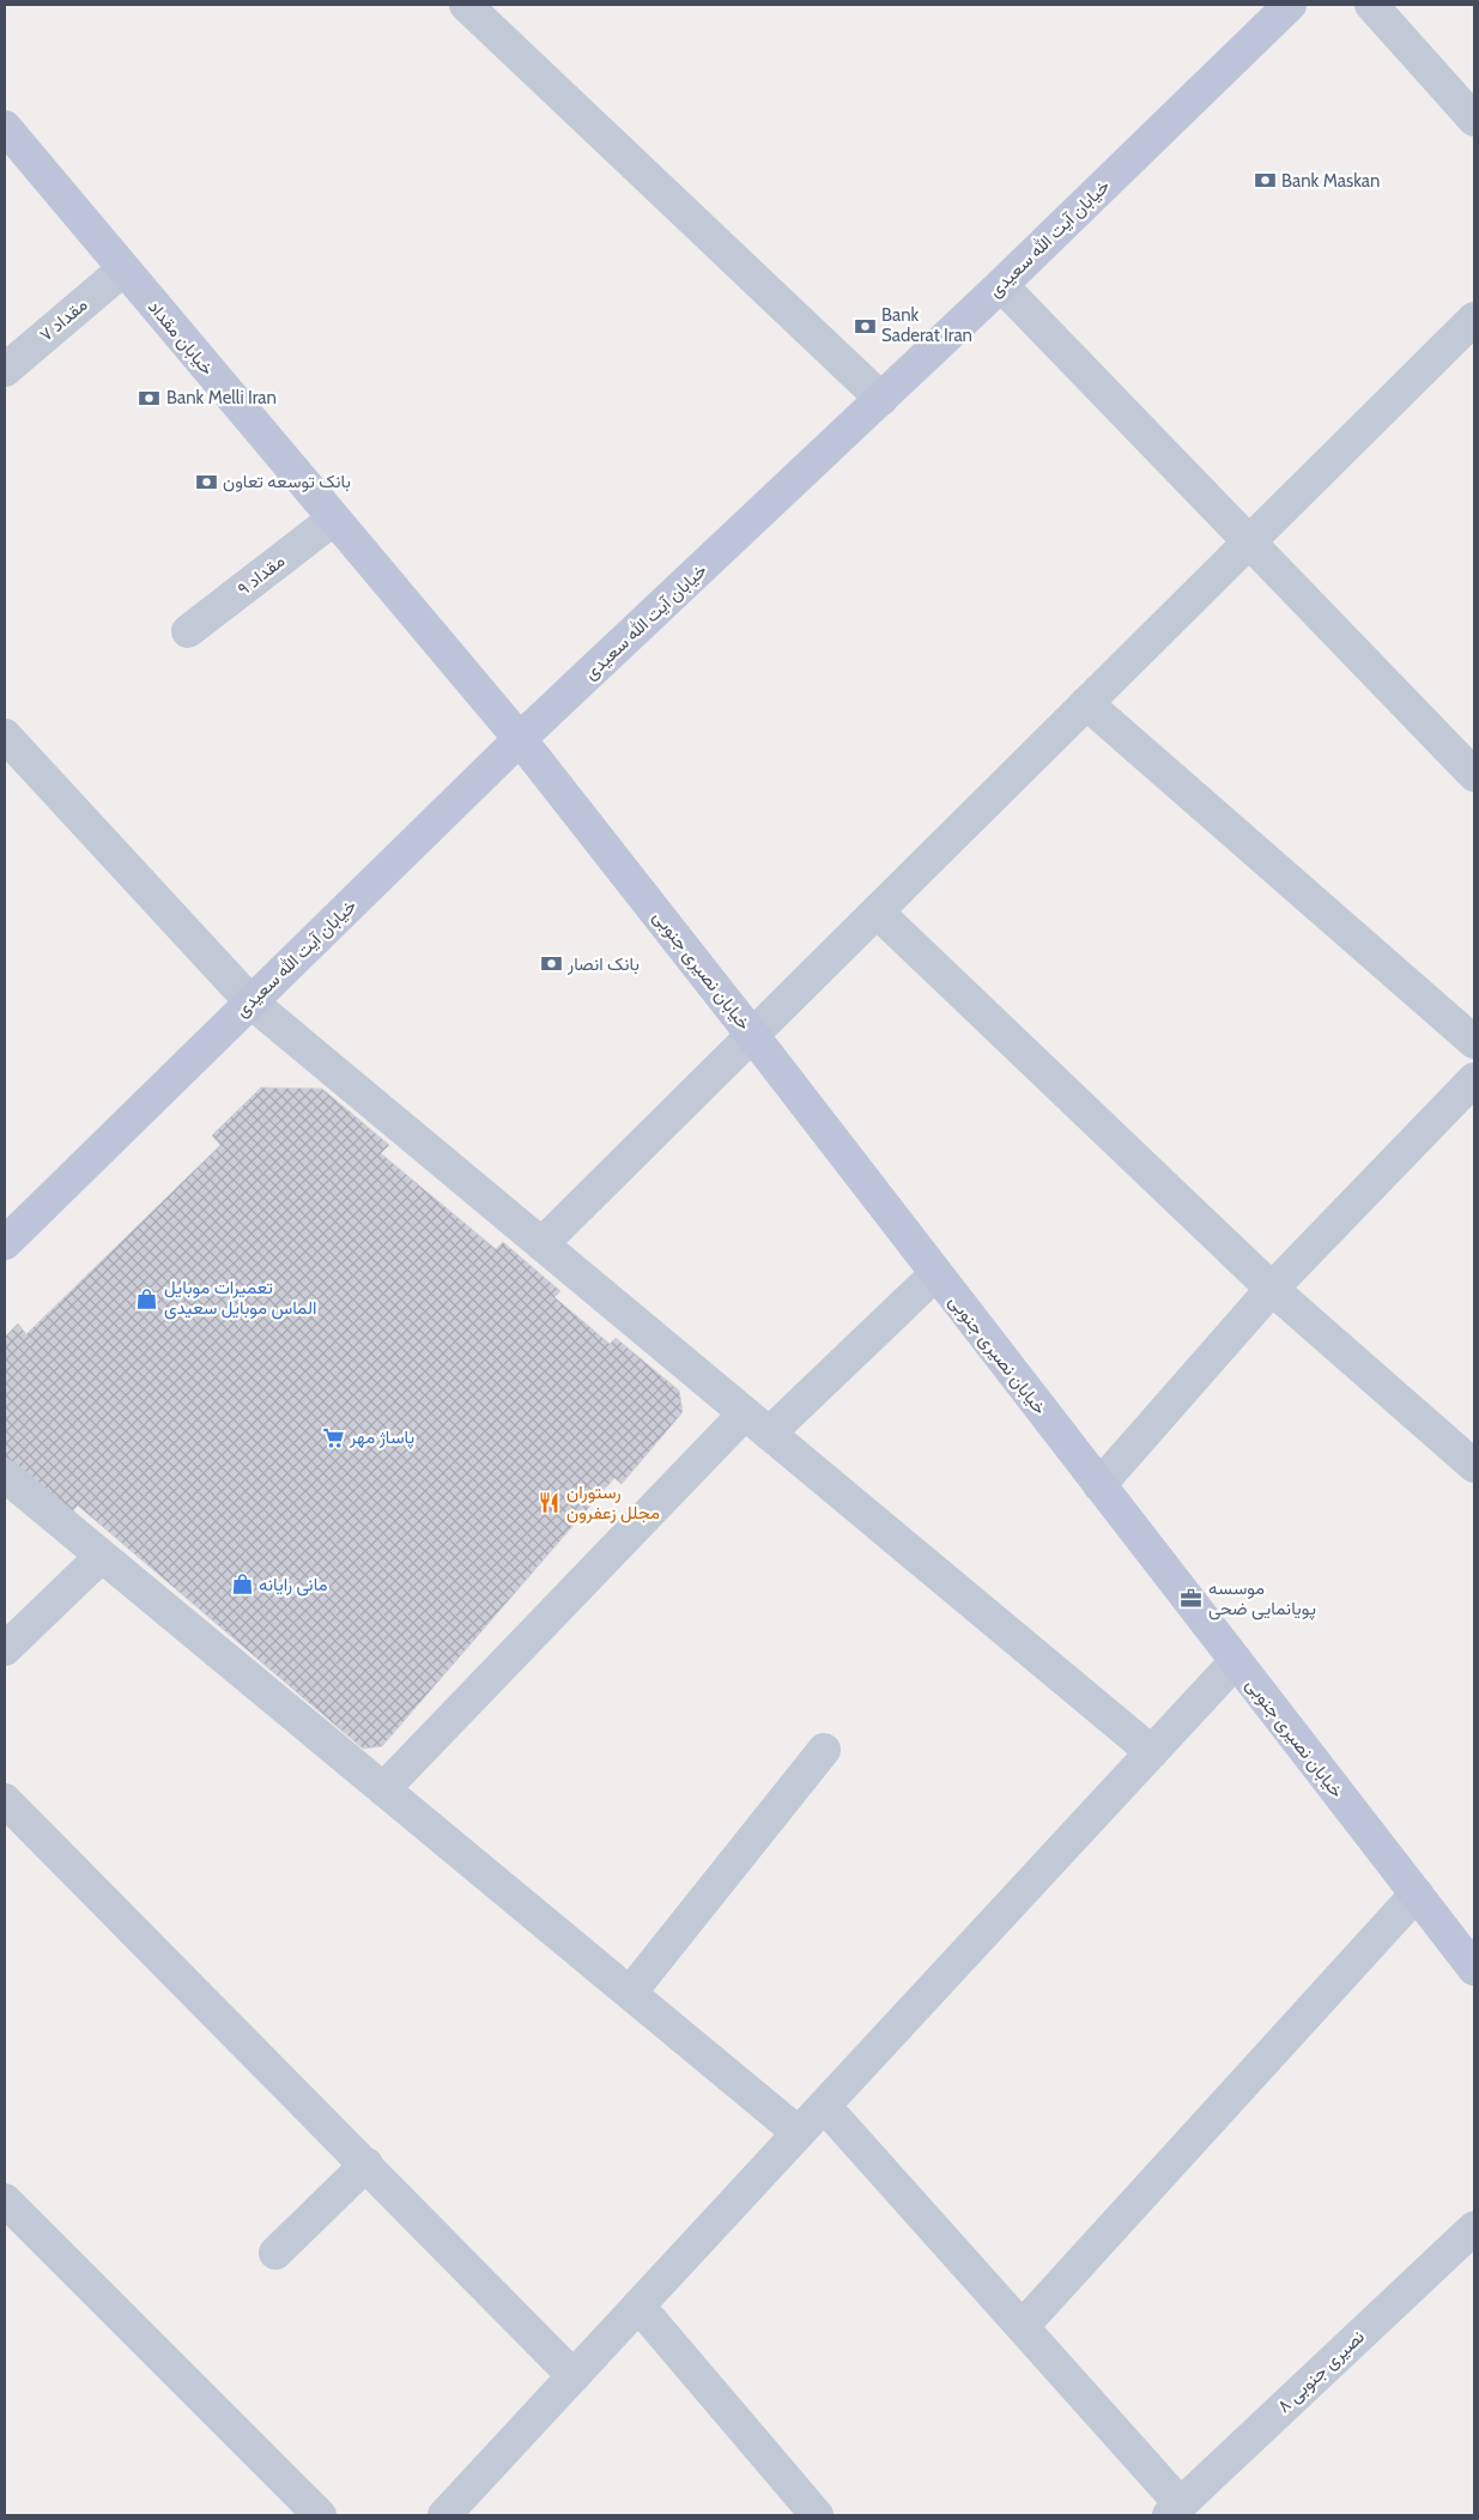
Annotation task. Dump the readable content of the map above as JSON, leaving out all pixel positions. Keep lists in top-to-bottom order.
{
  "streets": {
    "street": [
      "خیابان آیت الله سعیدی",
      "۷ مقداد",
      "خیابان مقداد",
      "مقداد ۹",
      "خیابان نصیری جنوبی",
      "نصیری جنوبی ۸"
    ]
  },
  "crossings": [
    ["خیابان آیت الله سعیدی", "خیابان مقداد"],
    ["خیابان آیت الله سعیدی", "خیابان نصیری جنوبی"],
    ["۷ مقداد", "خیابان مقداد"],
    ["خیابان مقداد", "مقداد ۹"],
    ["خیابان مقداد", "خیابان نصیری جنوبی"]
  ],
  "places": {
    "bank": [
      "Bank Maskan",
      "Bank Saderat Iran",
      "Bank Melli Iran",
      "بانک توسعه تعاون",
      "بانک انصار"
    ],
    "shop": ["تعمیرات موبایل الماس موبایل سعیدی", "مانی رایانه"],
    "supermarket": ["پاساژ مهر"],
    "restaurant": ["رستوران مجلل زعفرون"],
    "office": ["موسسه پویانمایی ضحی"]
  }
}
